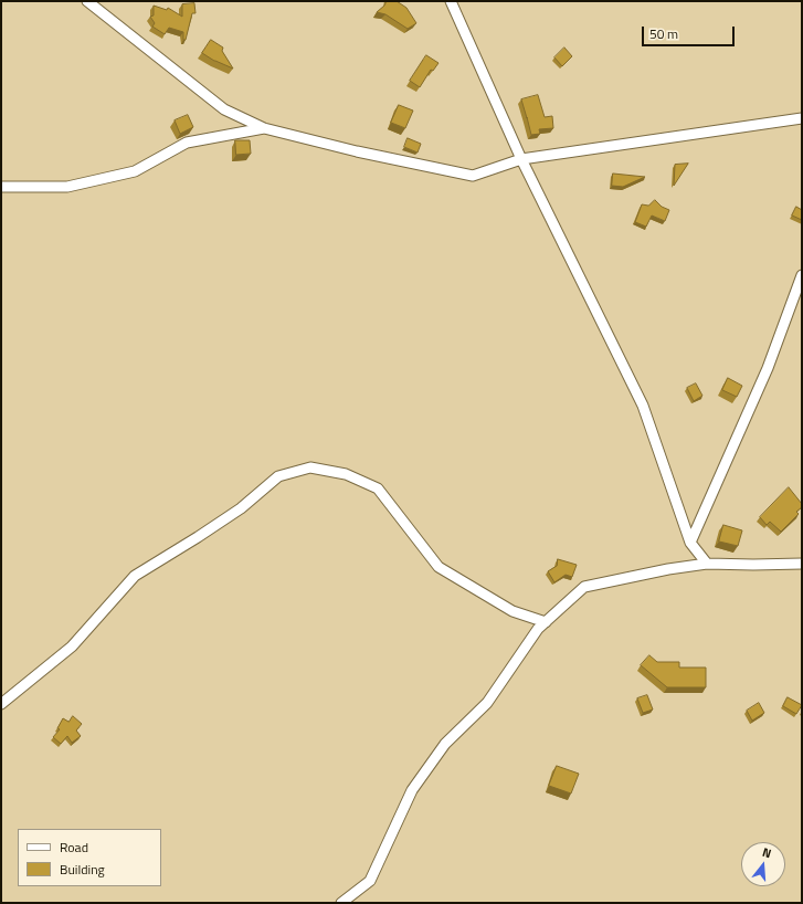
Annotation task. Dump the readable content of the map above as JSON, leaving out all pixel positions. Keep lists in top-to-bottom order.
{
  "legend": ["Road", "Building"],
  "scale_bar": "50 m",
  "north": "top"
}
